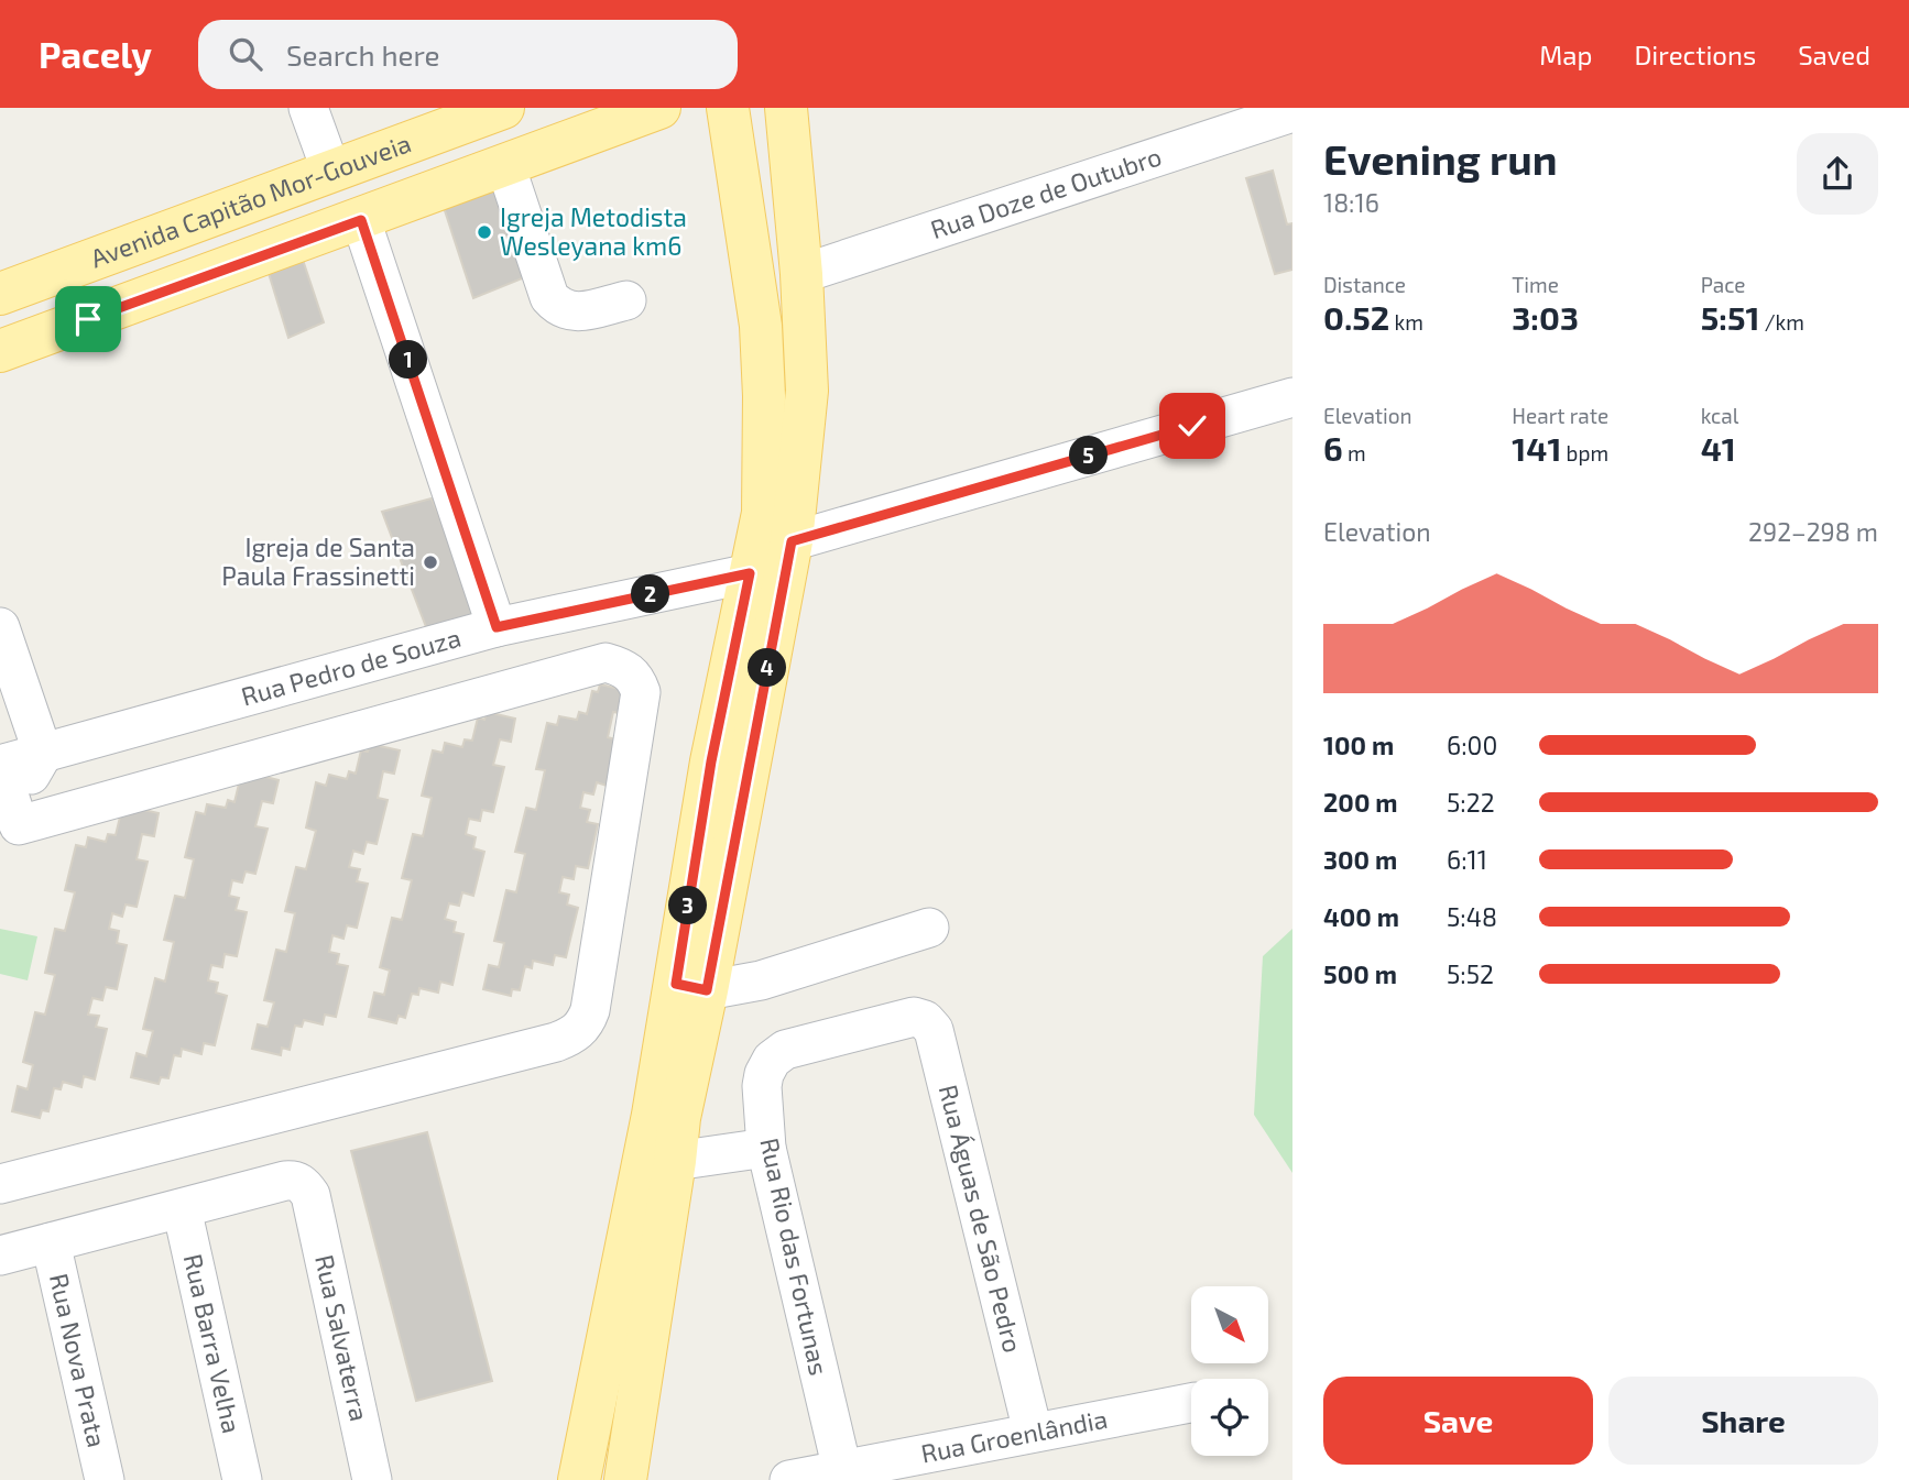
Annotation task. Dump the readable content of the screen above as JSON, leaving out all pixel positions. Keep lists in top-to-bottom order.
{
  "streets": {
    "main road": ["Avenida Capitão Mor-Gouveia"],
    "street": [
      "Rua Doze de Outubro",
      "Rua Pedro de Souza",
      "Rua Águas de São Pedro",
      "Rua Rio das Fortunas",
      "Rua Salvaterra",
      "Rua Barra Velha",
      "Rua Nova Prata",
      "Rua Groenlândia"
    ]
  },
  "crossings": [
    ["Rua Águas de São Pedro", "Rua Rio das Fortunas"],
    ["Rua Águas de São Pedro", "Rua Groenlândia"],
    ["Rua Rio das Fortunas", "Rua Groenlândia"],
    ["Rua Salvaterra", "Rua Barra Velha"]
  ],
  "places": ["Igreja Metodista Wesleyana km6", "Igreja de Santa Paula Frassinetti"],
  "north": "bottom right",
  "page": {
    "header": "Pacely",
    "search": "Search here",
    "nav": ["Map", "Directions", "Saved"],
    "heading": ["Evening run", "18:16"],
    "stats": [
      ["Distance", "0.52 km"],
      ["Time", "3:03"],
      ["Pace", "5:51 /km"],
      ["Elevation", "6 m"],
      ["Heart rate", "141 bpm"],
      ["kcal", "41"]
    ],
    "pins": [
      "1",
      "5",
      "2",
      "4",
      "3"
    ],
    "chart": ["Elevation", "292–298 m"],
    "list": [
      {
        "name": "100 m",
        "note": "6:00"
      },
      {
        "name": "200 m",
        "note": "5:22"
      },
      {
        "name": "300 m",
        "note": "6:11"
      },
      {
        "name": "400 m",
        "note": "5:48"
      },
      {
        "name": "500 m",
        "note": "5:52"
      }
    ],
    "buttons": ["Save", "Share"]
  }
}
